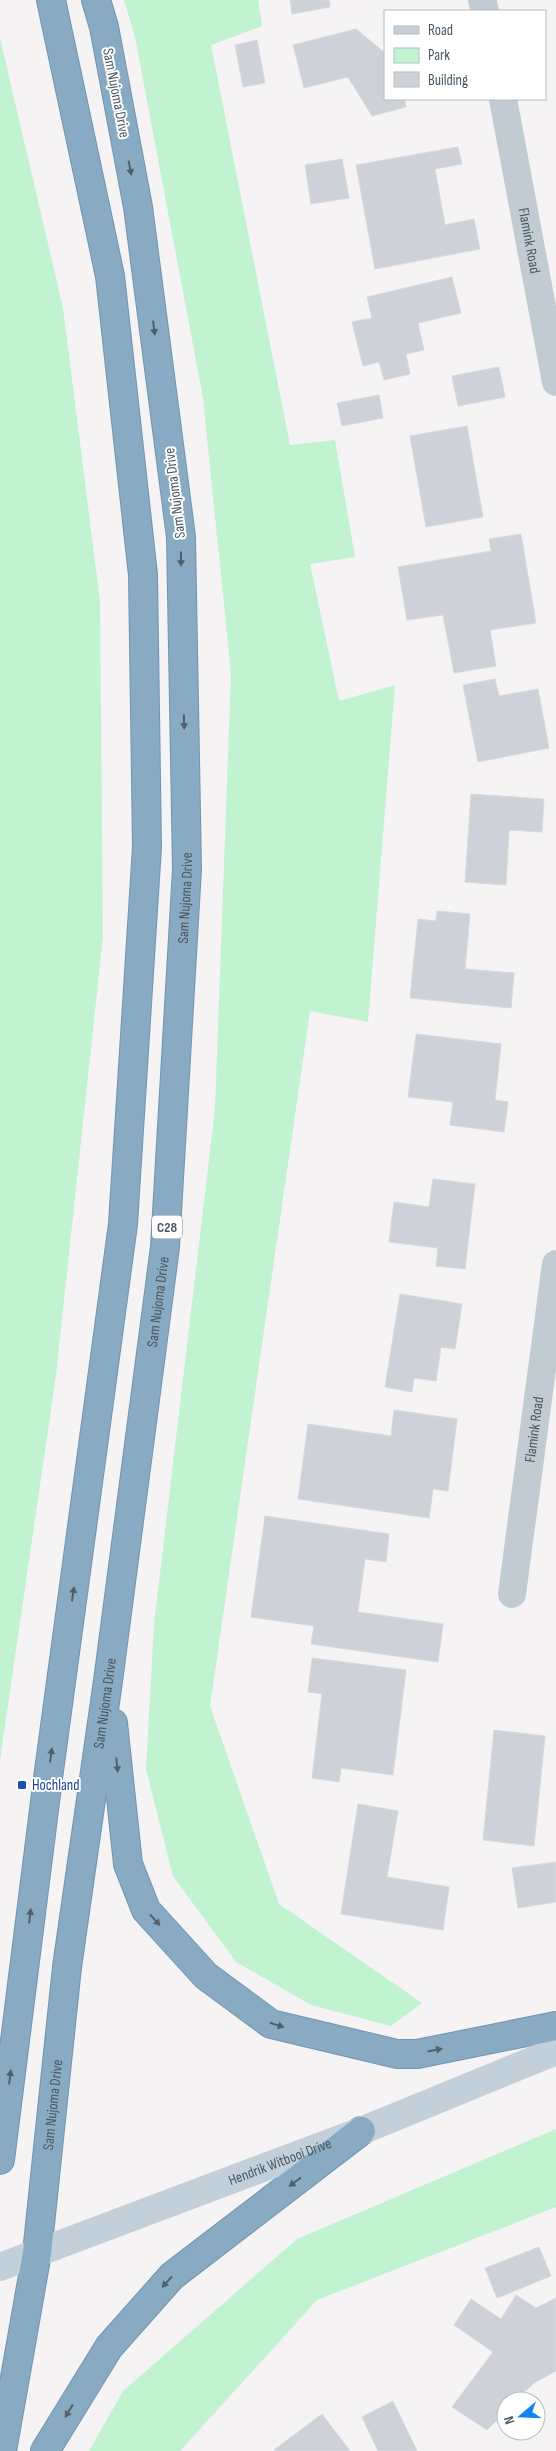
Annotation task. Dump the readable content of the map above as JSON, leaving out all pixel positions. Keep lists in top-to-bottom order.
{
  "streets": {
    "highway": ["Sam Nujoma Drive", "C28"],
    "main road": ["Hendrik Witbooi Drive"],
    "street": ["Flamink Road"]
  },
  "crossings": [
    ["Sam Nujoma Drive", "Hendrik Witbooi Drive"]
  ],
  "places": {
    "transit": ["Hochland"]
  },
  "legend": ["Road", "Park", "Building"],
  "north": "left"
}
